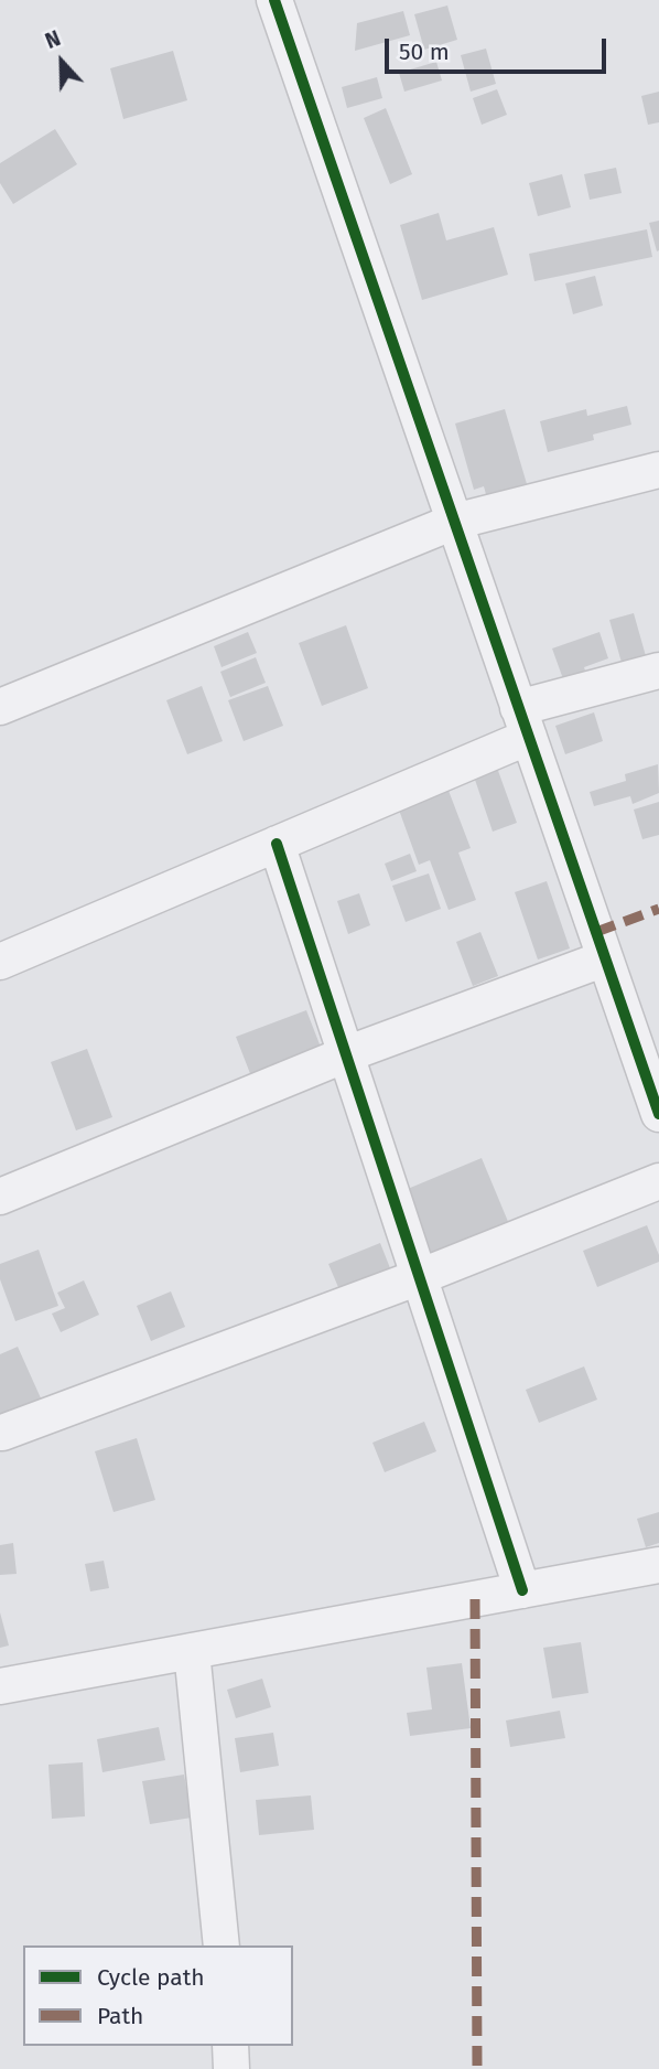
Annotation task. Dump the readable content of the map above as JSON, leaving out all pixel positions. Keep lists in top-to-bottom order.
{
  "legend": ["Cycle path", "Path"],
  "scale_bar": "50 m",
  "north": "top"
}
